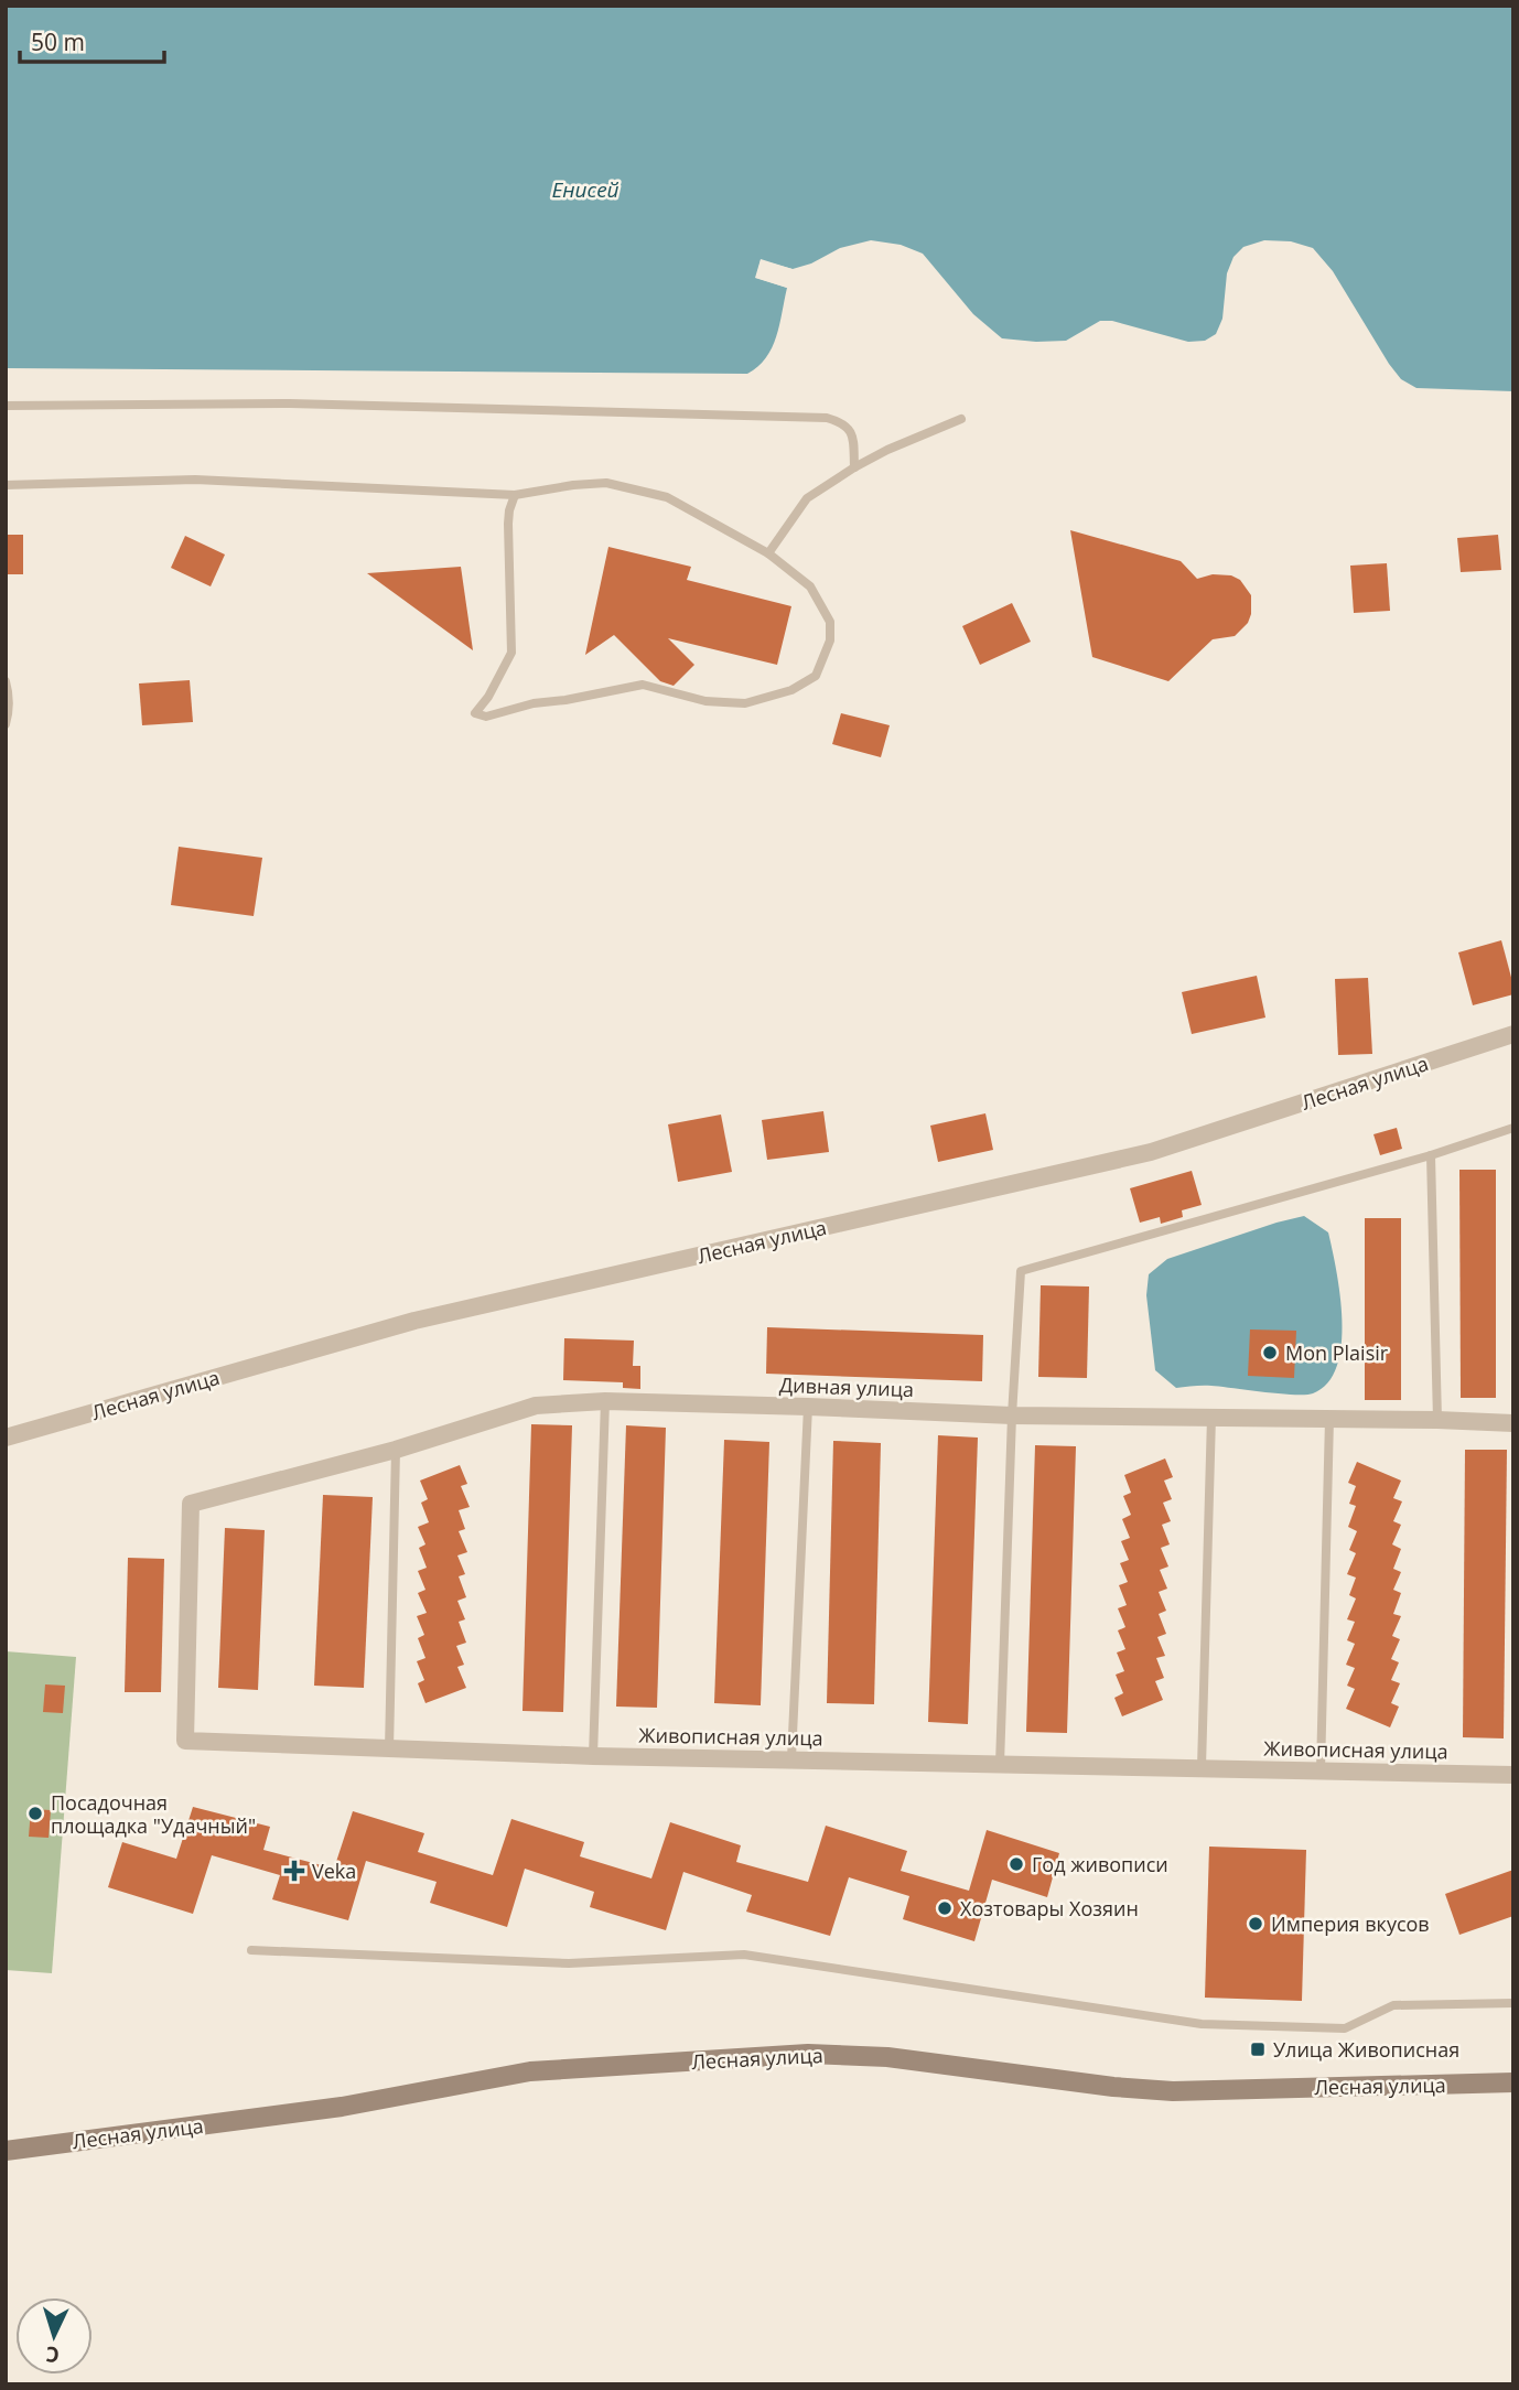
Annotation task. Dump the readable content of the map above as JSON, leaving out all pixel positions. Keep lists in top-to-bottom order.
{
  "streets": {
    "main road": ["Лесная улица"],
    "street": ["Дивная улица", "Живописная улица"]
  },
  "crossings": [
    ["Дивная улица", "Живописная улица"]
  ],
  "water": ["Енисей"],
  "places": {
    "other": [
      "Mon Plaisir",
      "Посадочная площадка \"Удачный\"",
      "Год живописи",
      "Хозтовары Хозяин",
      "Империя вкусов"
    ],
    "health": ["Veka"],
    "transit": ["Улица Живописная"]
  },
  "scale_bar": "50 m",
  "north": "bottom"
}
